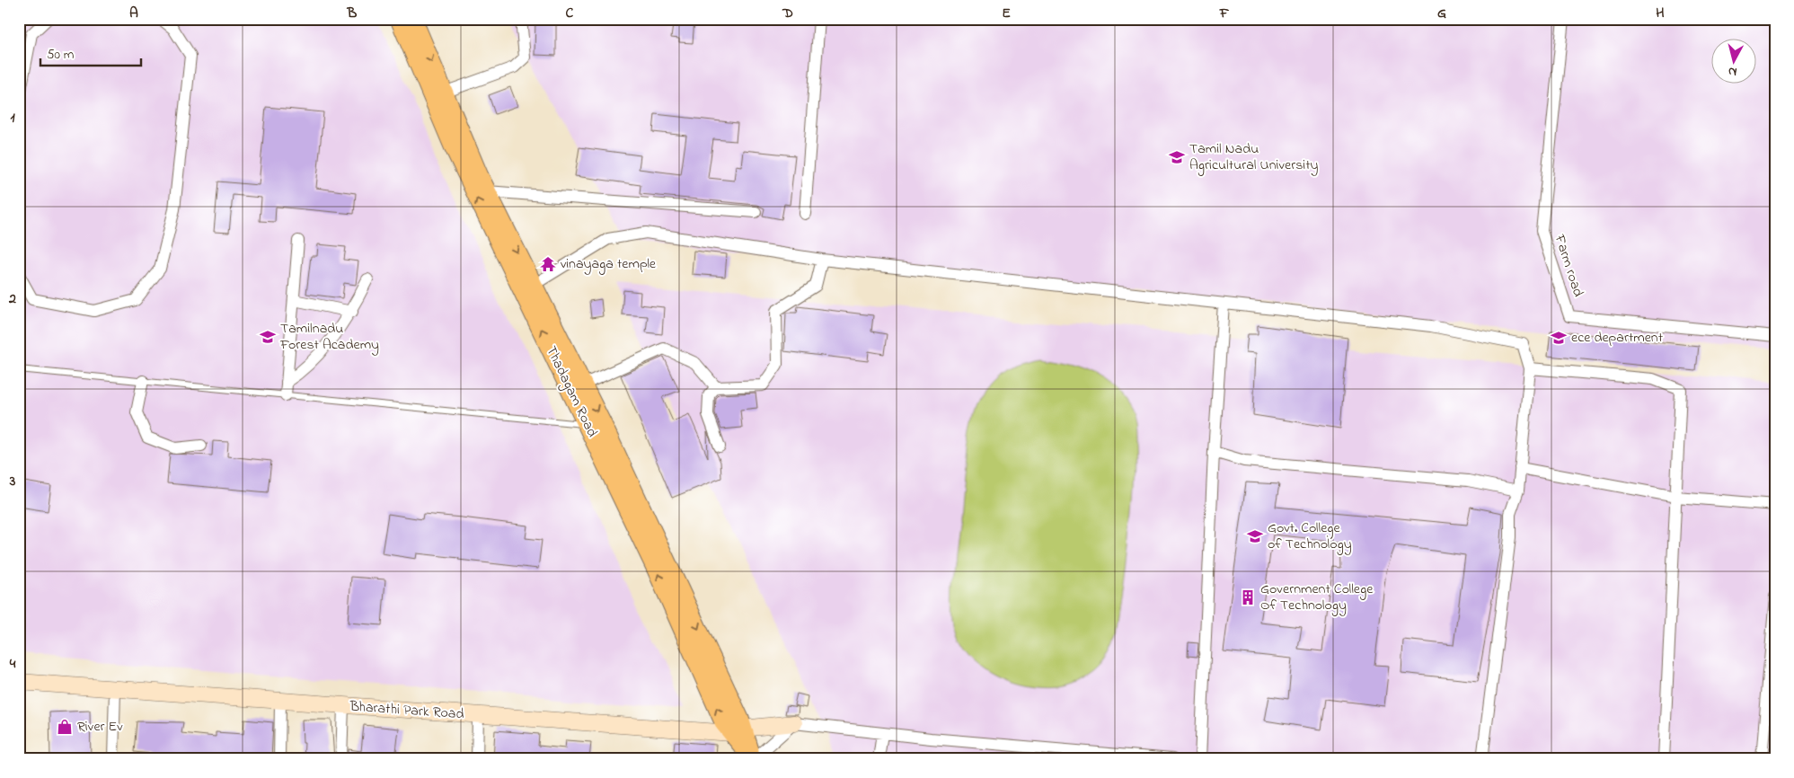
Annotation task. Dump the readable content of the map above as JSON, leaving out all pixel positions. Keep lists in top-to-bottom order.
{
  "streets": {
    "main road": ["Thadagam Road", "Bharathi Park Road"],
    "street": ["Farm road"]
  },
  "crossings": [
    ["Thadagam Road", "Bharathi Park Road"]
  ],
  "places": {
    "school or university": [
      "Tamil Nadu Agricultural University",
      "Tamilnadu Forest Academy",
      "ece department",
      "Govt. College of Technology"
    ],
    "temple": ["vinayaga temple"],
    "building": ["Government College Of Technology"],
    "shop": ["River Ev"]
  },
  "scale_bar": "50 m",
  "north": "bottom",
  "grid": {
    "columns": [
      "A",
      "B",
      "C",
      "D",
      "E",
      "F",
      "G",
      "H"
    ],
    "rows": [
      "1",
      "2",
      "3",
      "4"
    ]
  }
}
